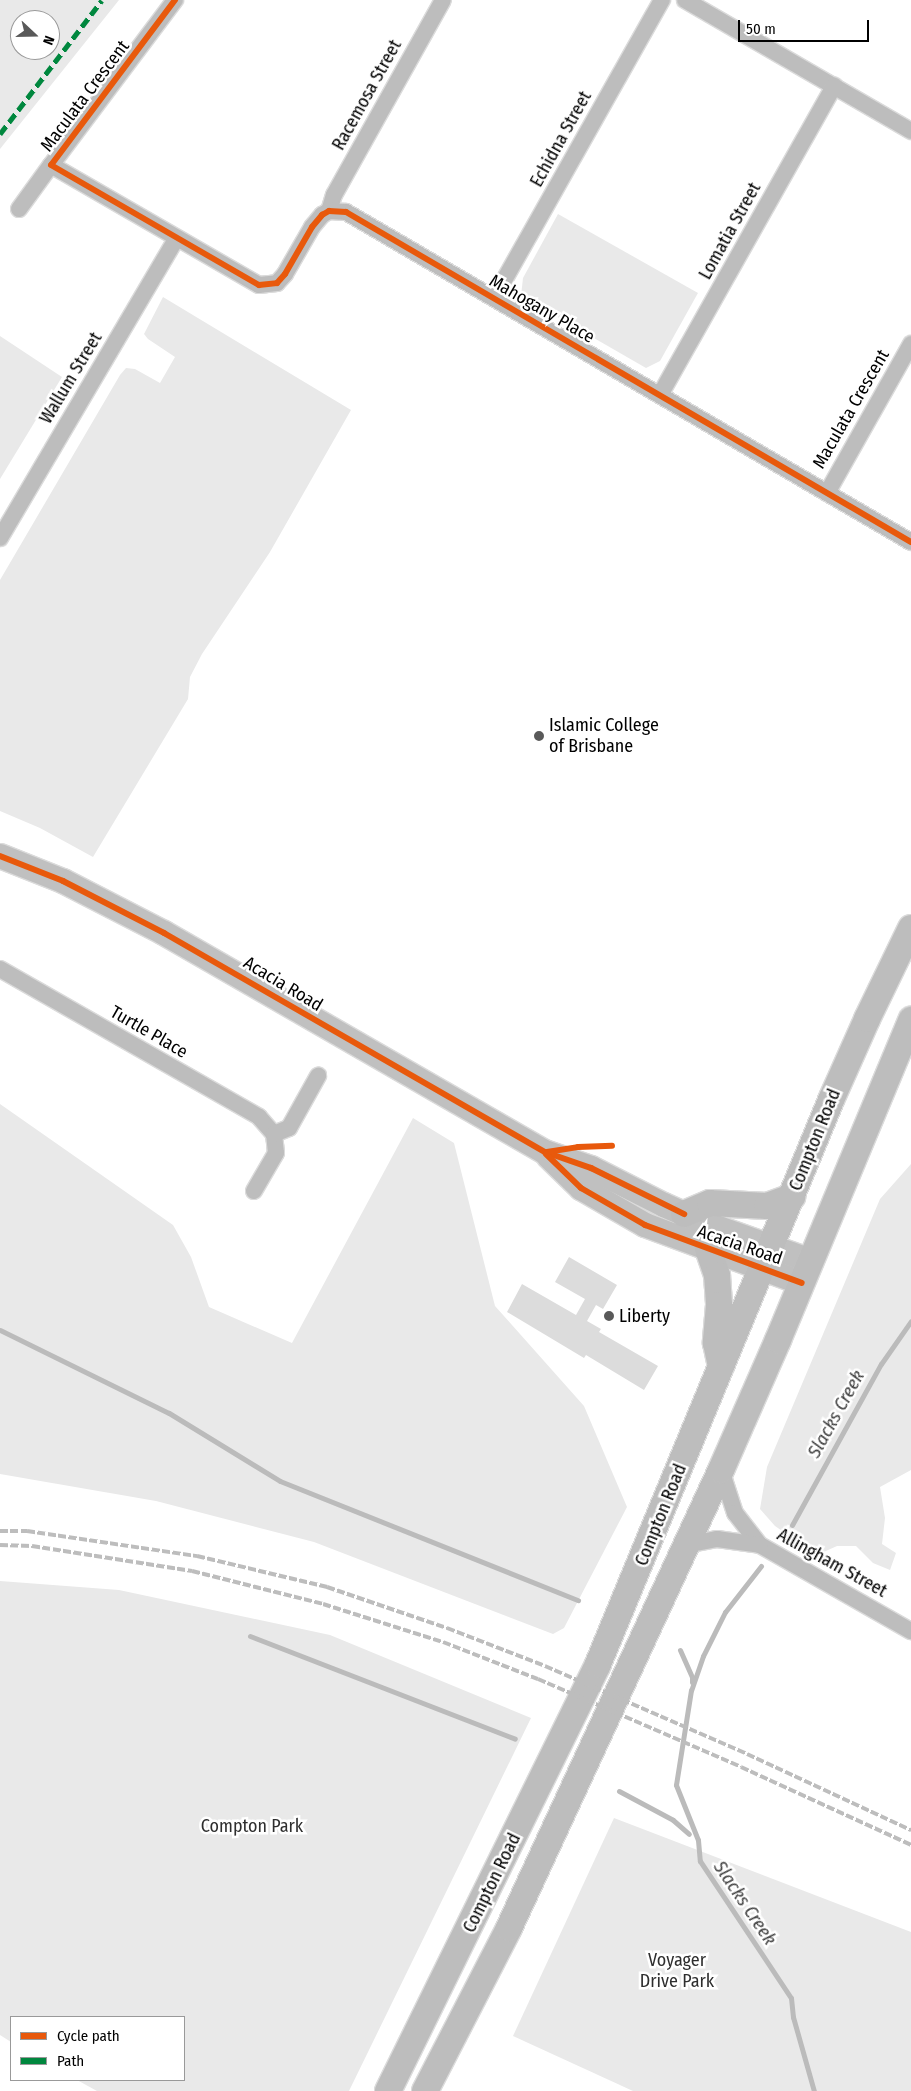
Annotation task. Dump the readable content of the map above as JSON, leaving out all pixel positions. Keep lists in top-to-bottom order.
{
  "streets": {
    "main road": ["Compton Road"],
    "street": [
      "Racemosa Street",
      "Maculata Crescent",
      "Echidna Street",
      "Lomatia Street",
      "Mahogany Place",
      "Wallum Street",
      "Acacia Road",
      "Turtle Place",
      "Allingham Street"
    ]
  },
  "crossings": [
    ["Racemosa Street", "Mahogany Place"],
    ["Maculata Crescent", "Mahogany Place"],
    ["Maculata Crescent", "Wallum Street"],
    ["Echidna Street", "Mahogany Place"],
    ["Lomatia Street", "Mahogany Place"],
    ["Acacia Road", "Compton Road"],
    ["Compton Road", "Allingham Street"]
  ],
  "water": ["Slacks Creek"],
  "parks": ["Compton Park", "Voyager Drive Park"],
  "places": ["Islamic College of Brisbane", "Liberty"],
  "legend": ["Cycle path", "Path"],
  "scale_bar": "50 m",
  "north": "right"
}
